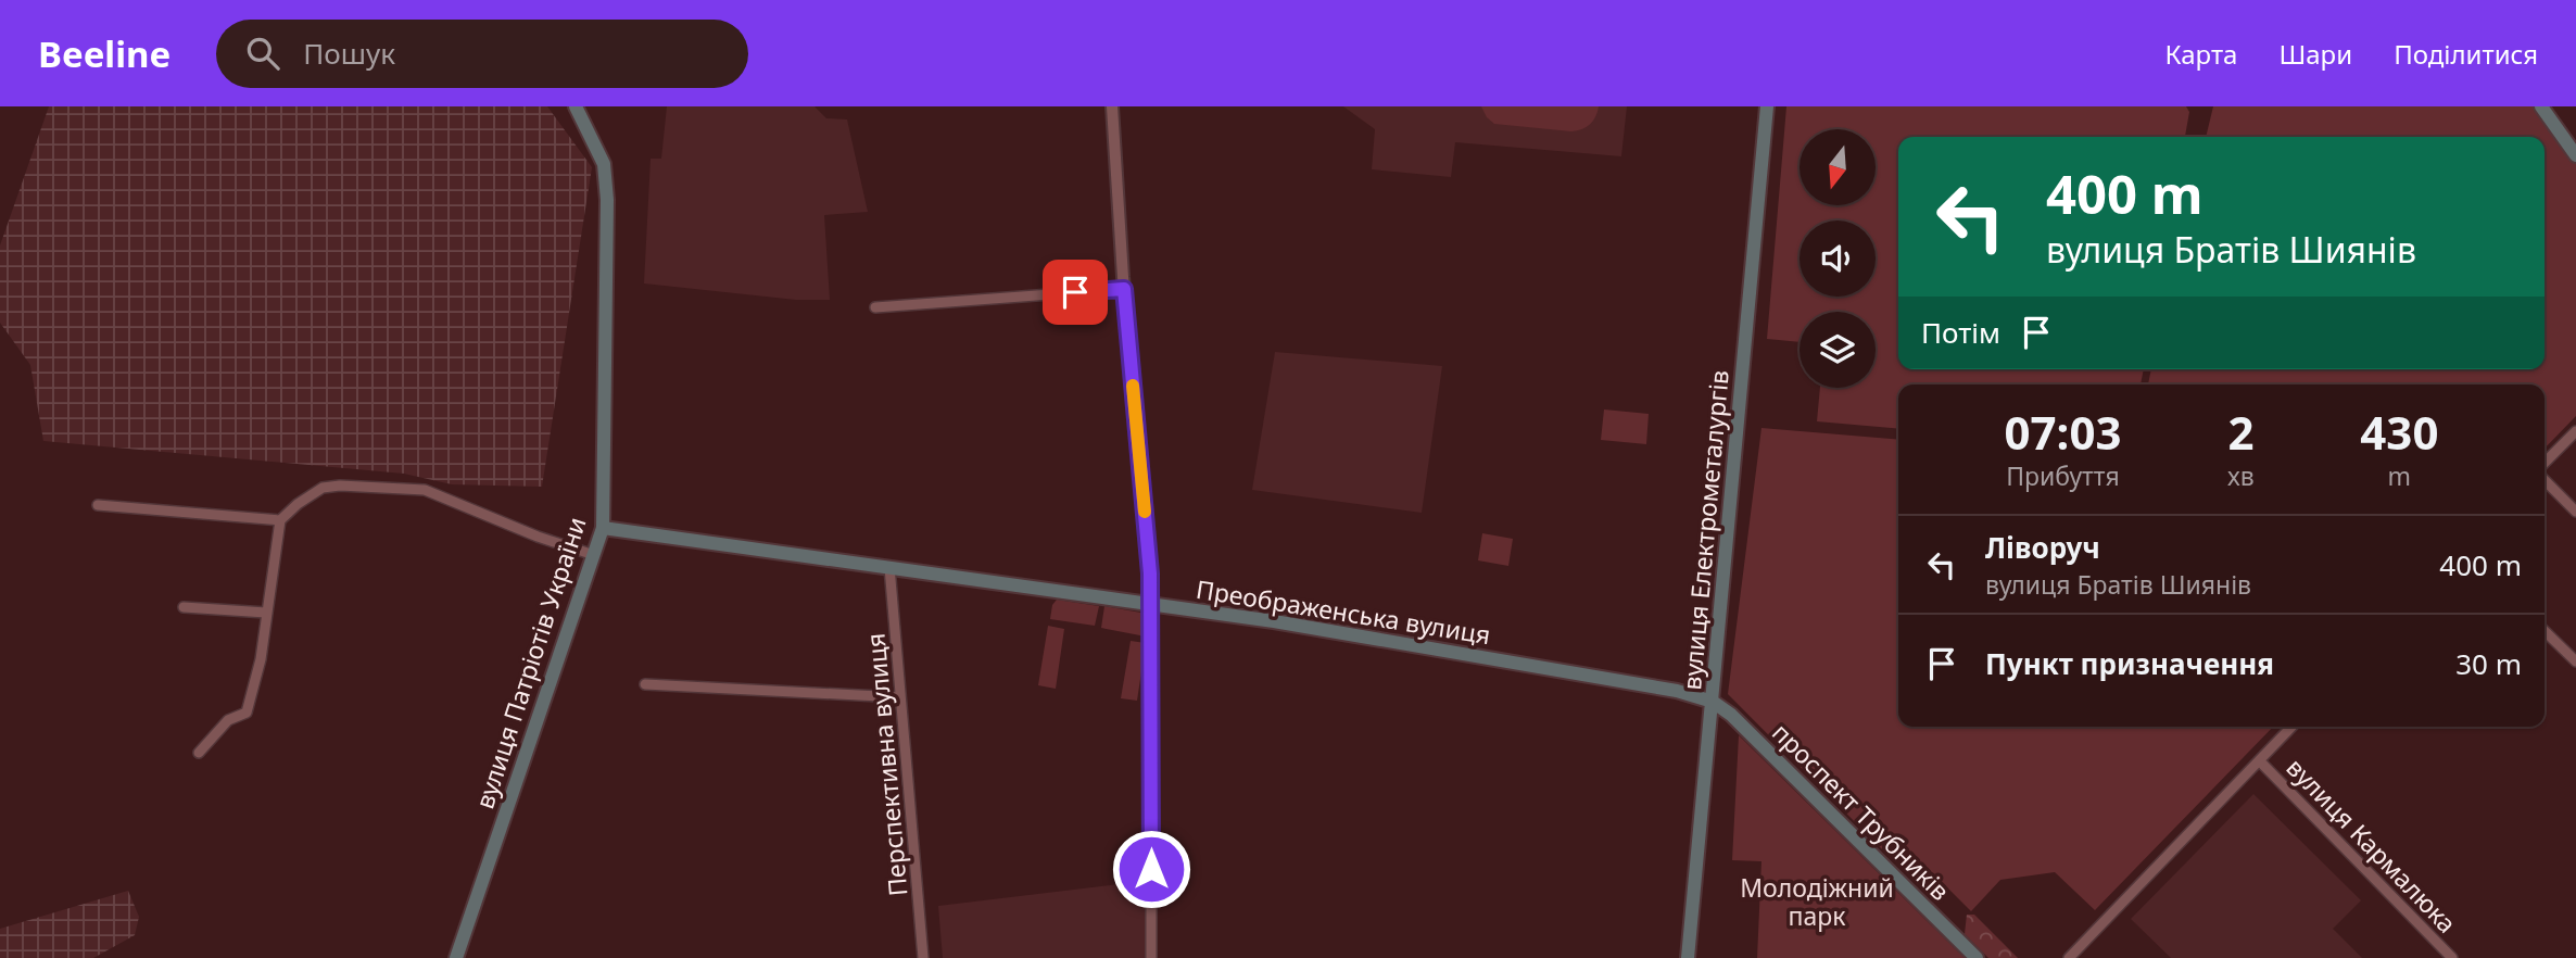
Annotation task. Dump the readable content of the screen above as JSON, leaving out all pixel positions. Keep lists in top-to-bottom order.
{
  "streets": {
    "main road": [
      "вулиця Електрометалургів",
      "Преображенська вулиця",
      "вулиця Патріотів України",
      "проспект Трубників"
    ],
    "street": ["Перспективна вулиця", "вулиця Кармалюка"]
  },
  "crossings": [
    ["вулиця Електрометалургів", "Преображенська вулиця"],
    ["вулиця Електрометалургів", "проспект Трубників"],
    ["Преображенська вулиця", "вулиця Патріотів України"],
    ["Преображенська вулиця", "Перспективна вулиця"],
    ["Преображенська вулиця", "проспект Трубників"]
  ],
  "parks": ["Молодіжний парк"],
  "north": "bottom",
  "page": {
    "header": "Beeline",
    "search": "Пошук",
    "nav": ["Карта", "Шари", "Поділитися"],
    "turn": ["400 m", "вулиця Братів Шиянів"],
    "then": "Потім",
    "eta": [
      "07:03",
      "Прибуття",
      "2",
      "хв",
      "430",
      "m"
    ],
    "list": [
      {
        "name": "Ліворуч",
        "note": "вулиця Братів Шиянів",
        "value": "400 m"
      },
      {
        "name": "Пункт призначення",
        "value": "30 m"
      }
    ]
  }
}
